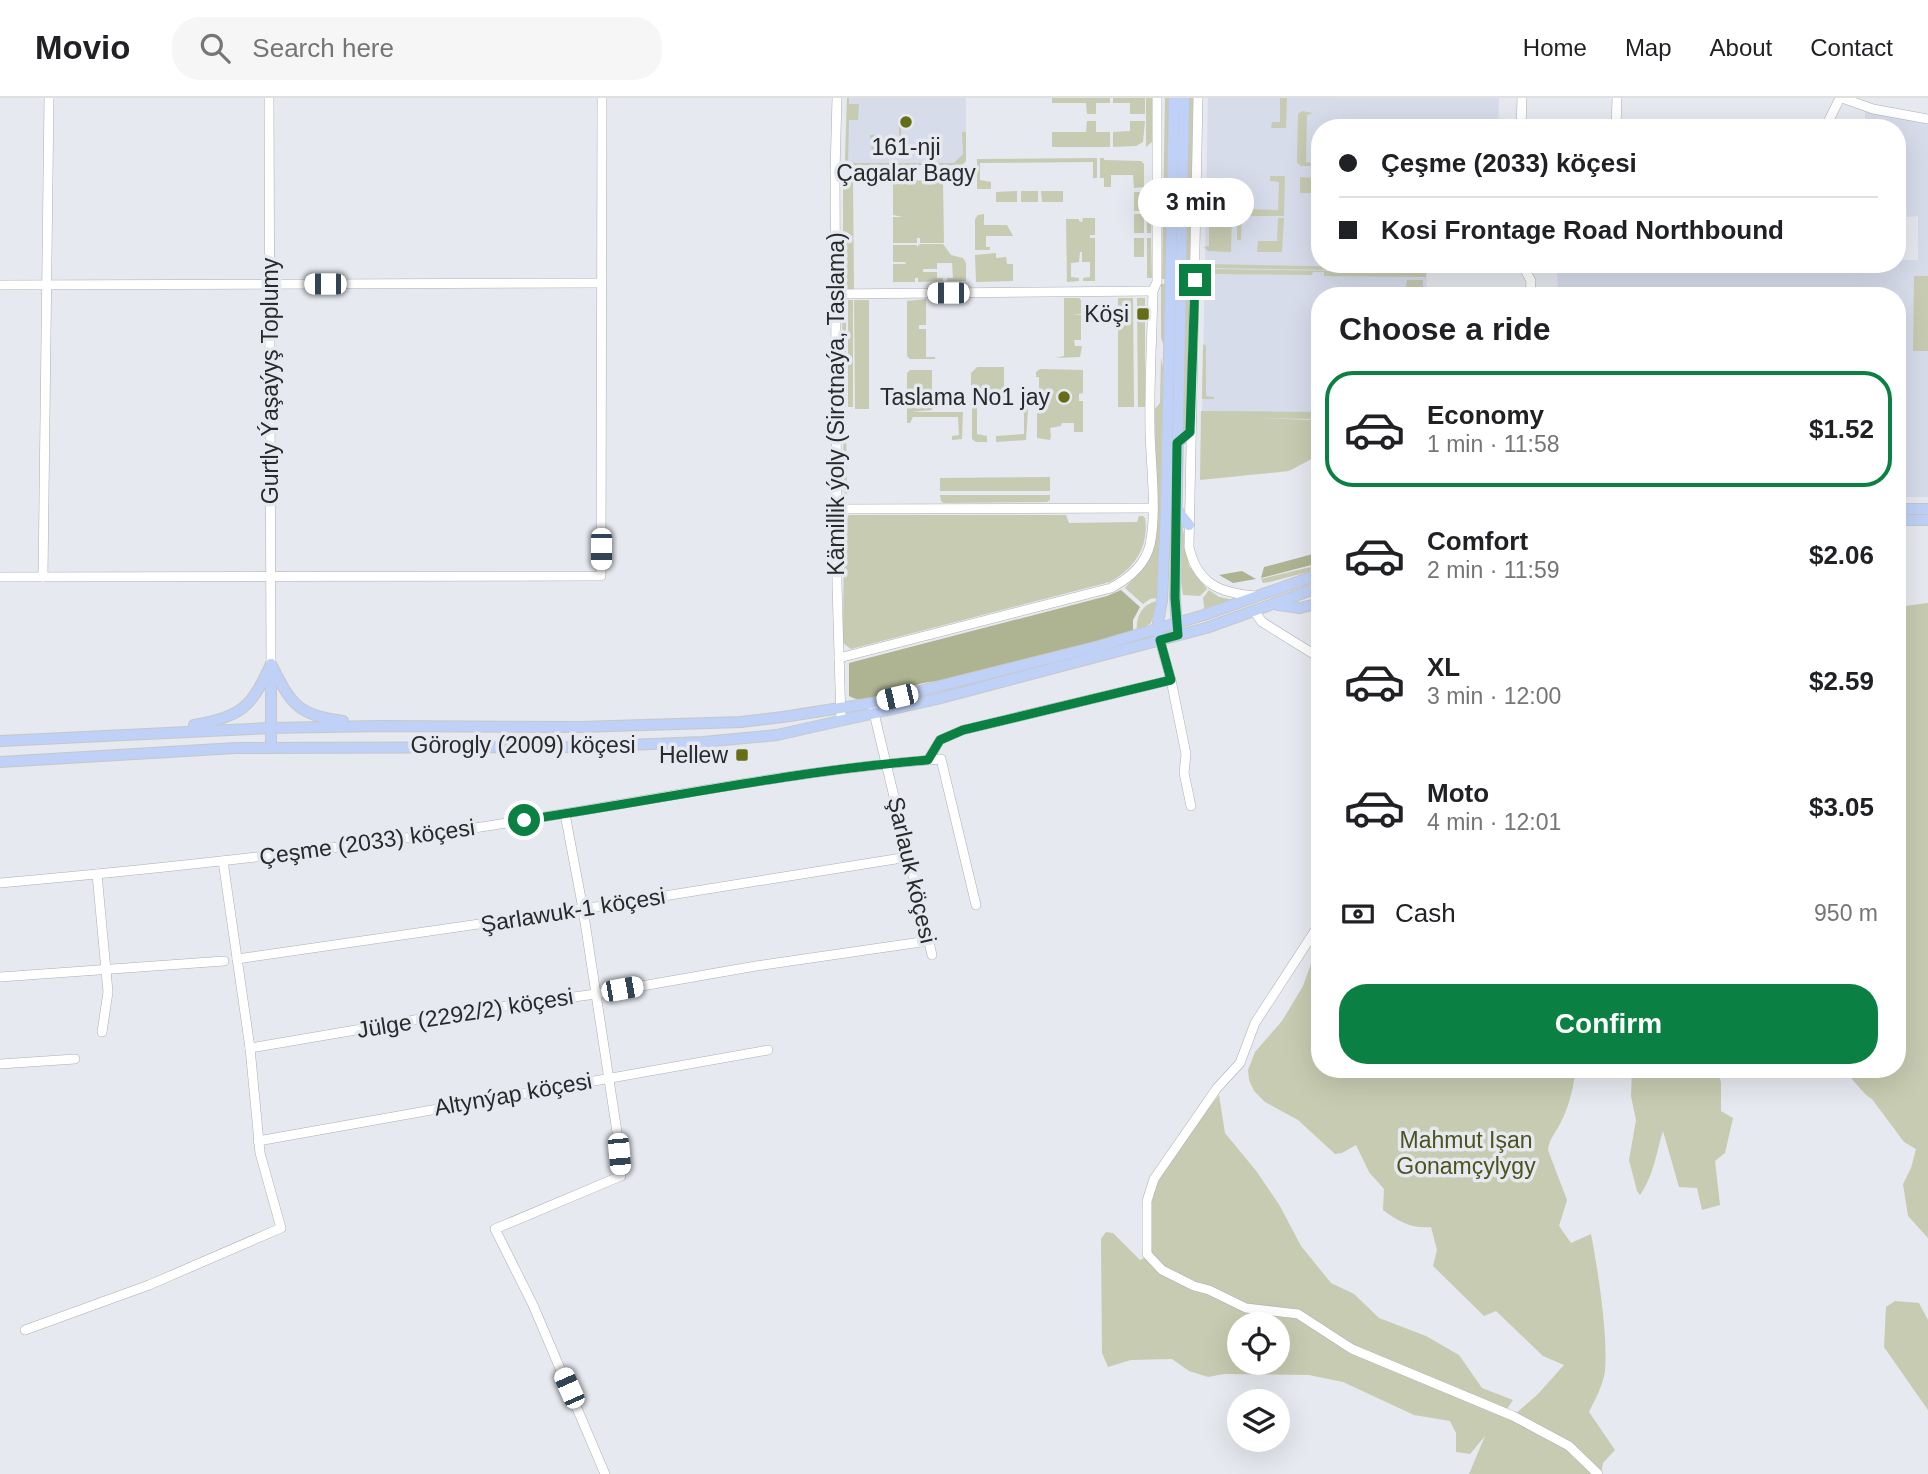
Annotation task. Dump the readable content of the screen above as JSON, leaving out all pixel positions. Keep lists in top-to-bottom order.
{
  "streets": {
    "main road": ["Görogly (2009) köçesi"],
    "street": [
      "Gurtly Ýaşaýyş Toplumy",
      "Kämillik ýoly (Sirotnaýa, Taslama)",
      "Çeşme (2033) köçesi",
      "Şarlauk köçesi",
      "Şarlawuk-1 köçesi",
      "Jülge (2292/2) köçesi",
      "Altynýap köçesi"
    ]
  },
  "crossings": [
    ["Kämillik ýoly (Sirotnaýa, Taslama)", "Görogly (2009) köçesi"],
    ["Görogly (2009) köçesi", "Şarlauk köçesi"],
    ["Çeşme (2033) köçesi", "Şarlauk köçesi"],
    ["Şarlauk köçesi", "Şarlawuk-1 köçesi"],
    ["Şarlauk köçesi", "Jülge (2292/2) köçesi"]
  ],
  "parks": ["Mahmut Işan Gonamçylygy"],
  "places": {
    "other": ["161-nji Çagalar Bagy", "Taslama No1 jay"],
    "transit": ["Köşi", "Hellew"]
  },
  "page": {
    "header": "Movio",
    "search": "Search here",
    "nav": [
      "Home",
      "Map",
      "About",
      "Contact"
    ],
    "banner": ["Çeşme (2033) köçesi", "Kosi Frontage Road Northbound"],
    "bubble": "3 min",
    "heading": "Choose a ride",
    "list": [
      {
        "name": "Economy",
        "note": "1 min · 11:58",
        "value": "$1.52"
      },
      {
        "name": "Comfort",
        "note": "2 min · 11:59",
        "value": "$2.06"
      },
      {
        "name": "XL",
        "note": "3 min · 12:00",
        "value": "$2.59"
      },
      {
        "name": "Moto",
        "note": "4 min · 12:01",
        "value": "$3.05"
      }
    ],
    "pay": ["Cash", "950 m"],
    "buttons": "Confirm"
  }
}
